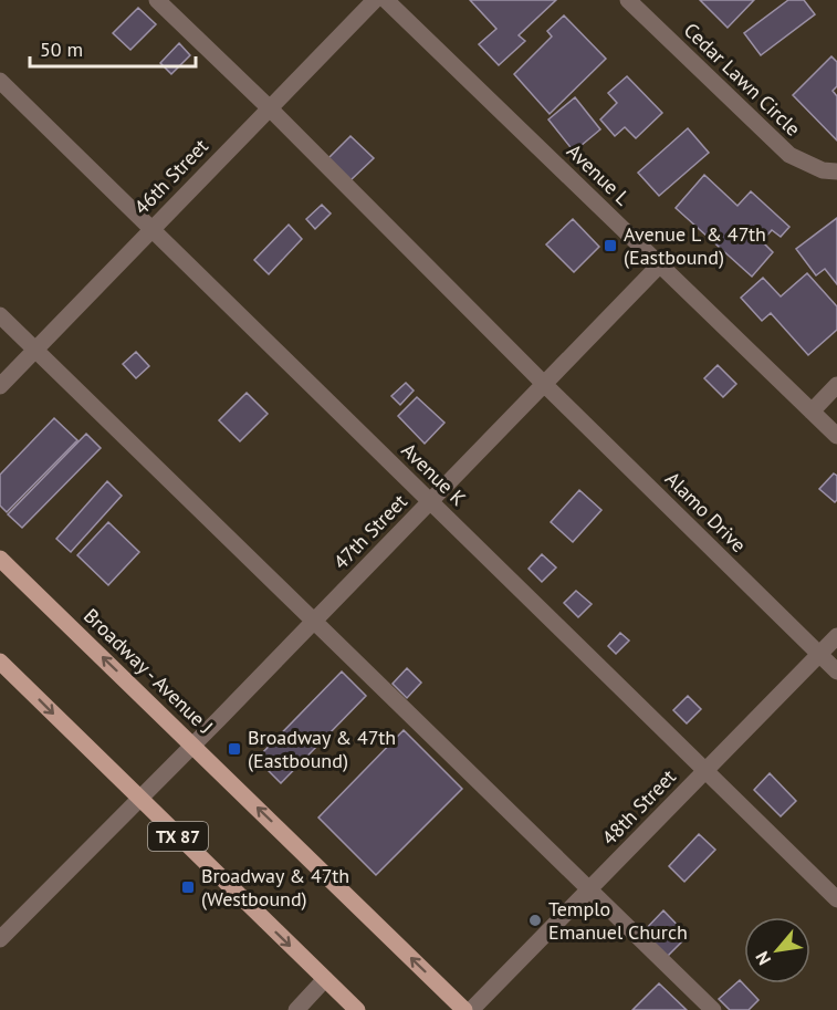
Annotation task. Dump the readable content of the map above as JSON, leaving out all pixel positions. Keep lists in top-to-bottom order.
{
  "streets": {
    "main road": ["Broadway - Avenue J", "TX 87"],
    "street": [
      "Cedar Lawn Circle",
      "Avenue L",
      "46th Street",
      "Avenue K",
      "Alamo Drive",
      "47th Street",
      "48th Street"
    ]
  },
  "crossings": [
    ["Avenue L", "47th Street"],
    ["46th Street", "Avenue K"],
    ["46th Street", "Alamo Drive"],
    ["Avenue K", "47th Street"],
    ["Avenue K", "48th Street"],
    ["Alamo Drive", "47th Street"],
    ["Alamo Drive", "48th Street"],
    ["47th Street", "Broadway - Avenue J"],
    ["47th Street", "TX 87"]
  ],
  "places": {
    "transit": ["Avenue L & 47th (Eastbound)", "Broadway & 47th (Eastbound)", "Broadway & 47th (Westbound)"],
    "other": ["Templo Emanuel Church"]
  },
  "scale_bar": "50 m",
  "north": "bottom left"
}
